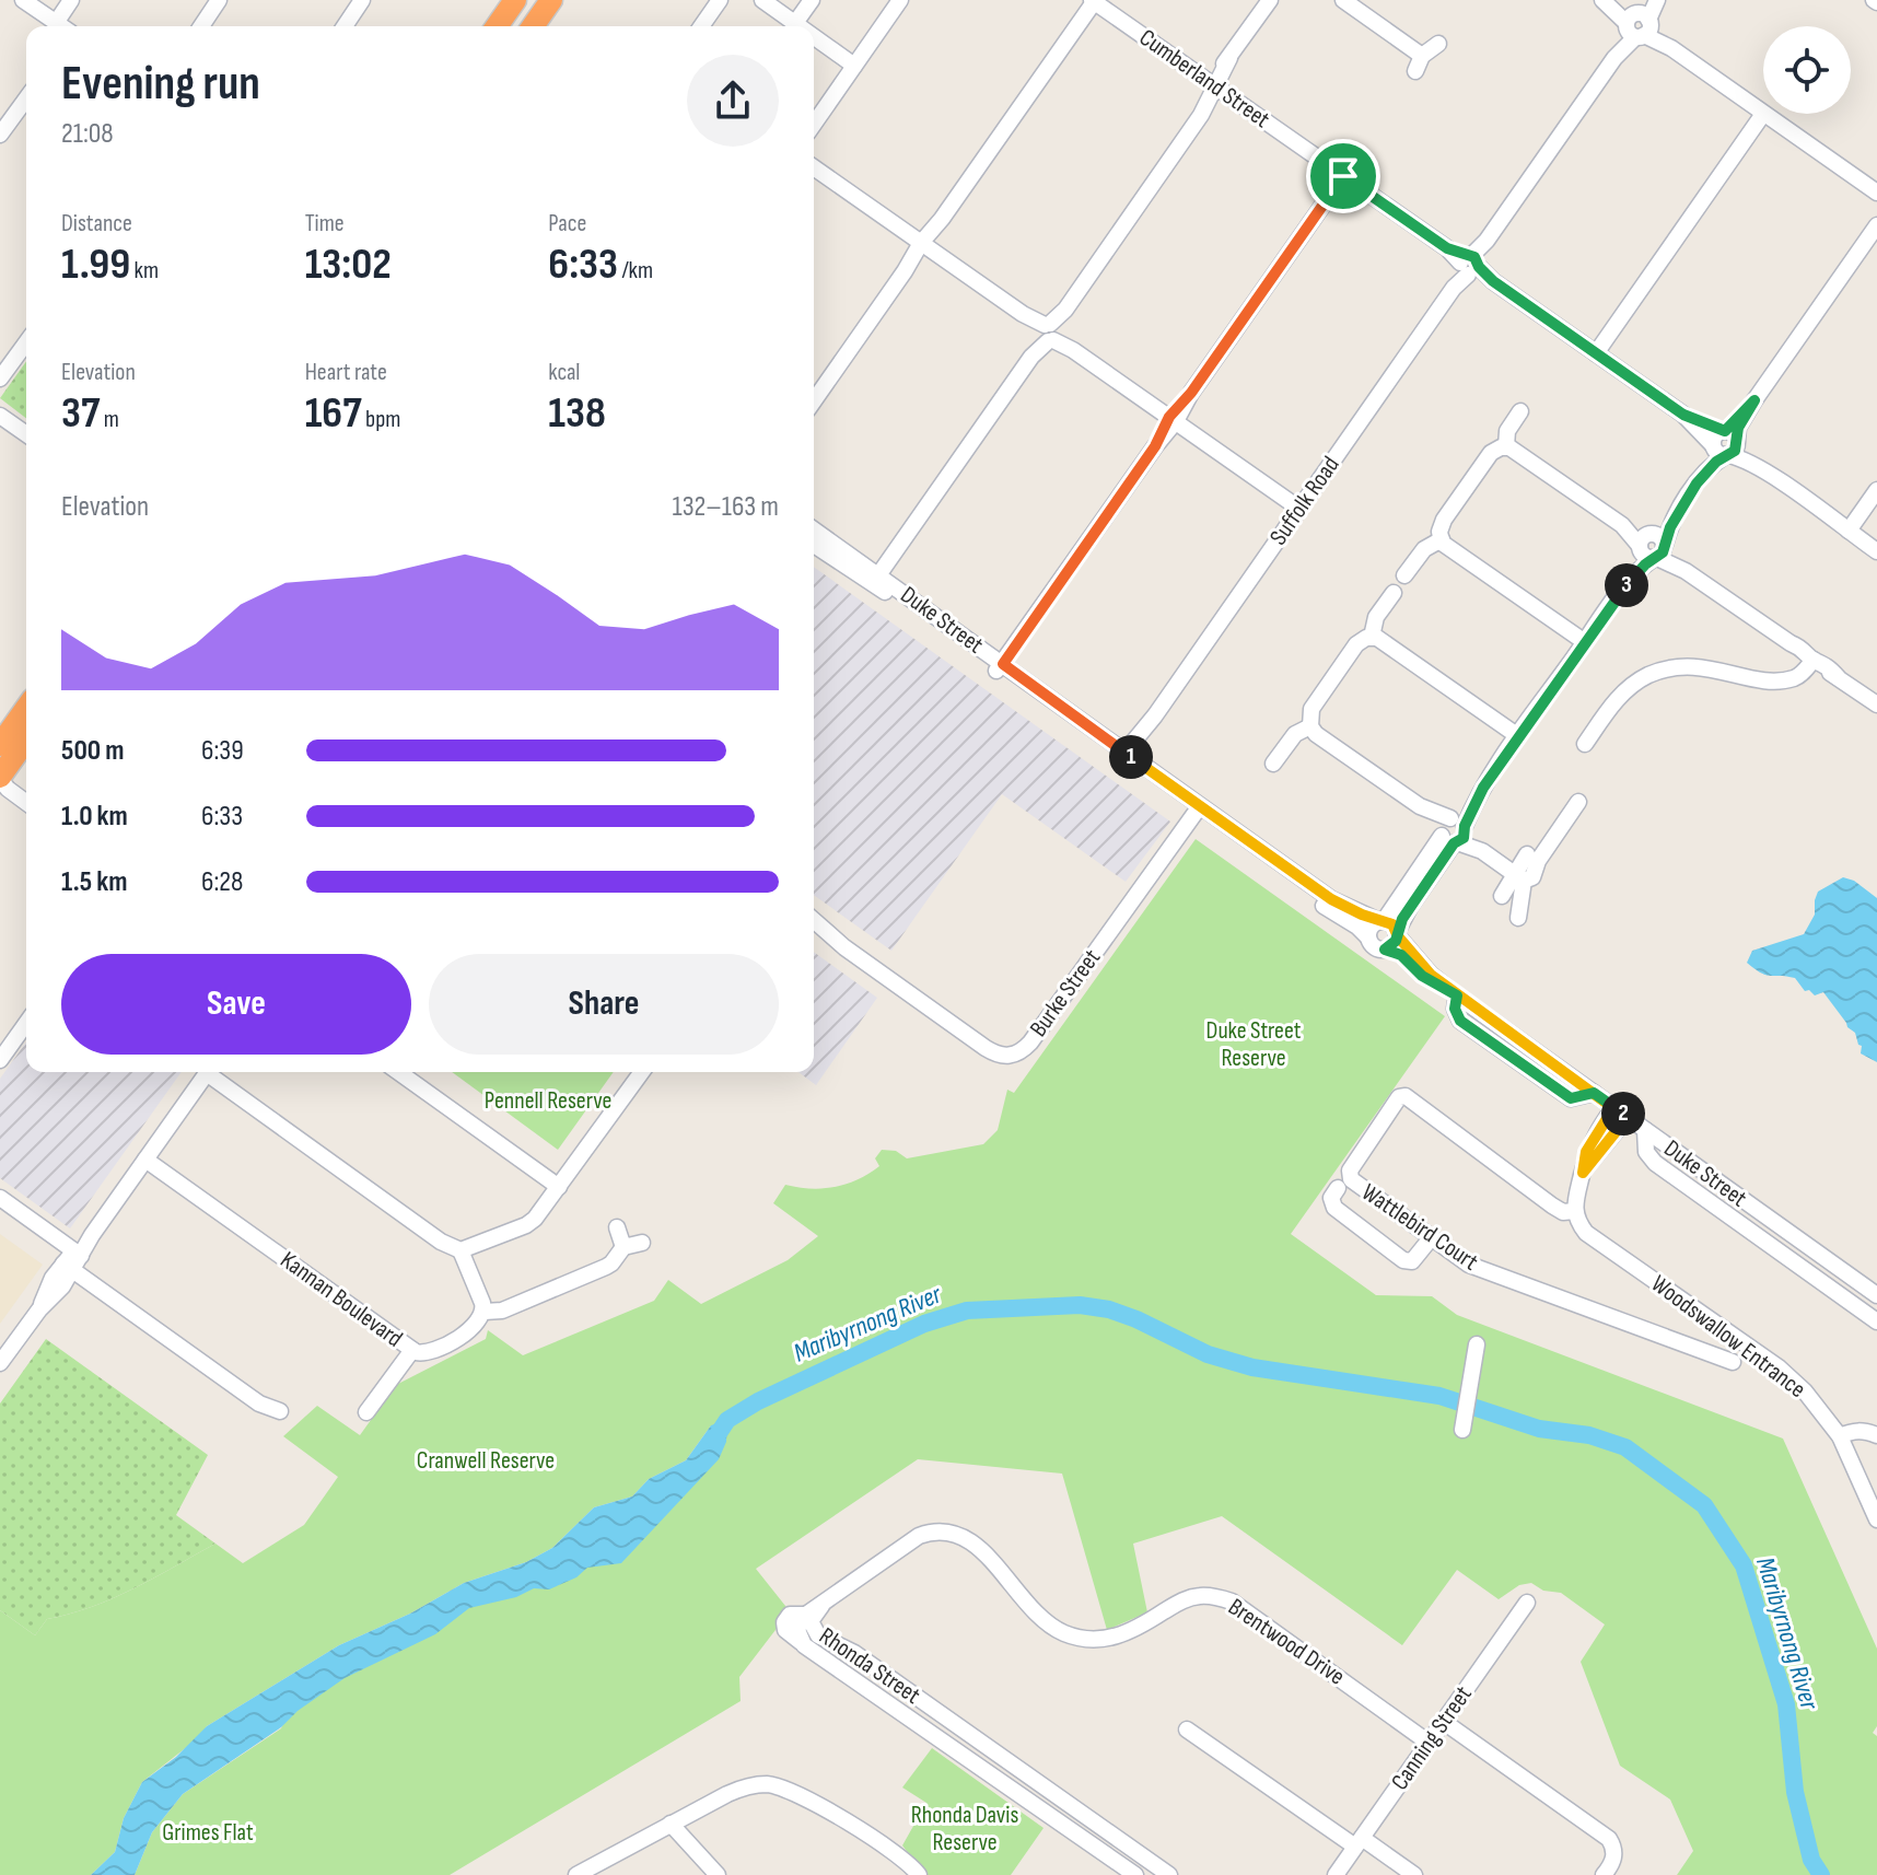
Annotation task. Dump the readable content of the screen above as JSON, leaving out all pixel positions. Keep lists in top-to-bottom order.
{
  "streets": {
    "street": [
      "Cumberland Street",
      "Suffolk Road",
      "Duke Street",
      "Burke Street",
      "Wattlebird Court",
      "Kannan Boulevard",
      "Woodswallow Entrance",
      "Brentwood Drive",
      "Rhonda Street",
      "Canning Street"
    ]
  },
  "crossings": [
    ["Cumberland Street", "Suffolk Road"],
    ["Suffolk Road", "Duke Street"],
    ["Duke Street", "Burke Street"],
    ["Wattlebird Court", "Woodswallow Entrance"],
    ["Brentwood Drive", "Rhonda Street"],
    ["Brentwood Drive", "Canning Street"]
  ],
  "water": ["Maribyrnong River"],
  "parks": [
    "Duke Street Reserve",
    "Pennell Reserve",
    "Cranwell Reserve",
    "Rhonda Davis Reserve",
    "Grimes Flat"
  ],
  "page": {
    "heading": ["Evening run", "21:08"],
    "stats": [
      ["Distance", "1.99 km"],
      ["Time", "13:02"],
      ["Pace", "6:33 /km"],
      ["Elevation", "37 m"],
      ["Heart rate", "167 bpm"],
      ["kcal", "138"]
    ],
    "chart": ["Elevation", "132–163 m"],
    "pins": ["3", "1", "2"],
    "list": [
      {
        "name": "500 m",
        "note": "6:39"
      },
      {
        "name": "1.0 km",
        "note": "6:33"
      },
      {
        "name": "1.5 km",
        "note": "6:28"
      }
    ],
    "buttons": ["Save", "Share"]
  }
}
